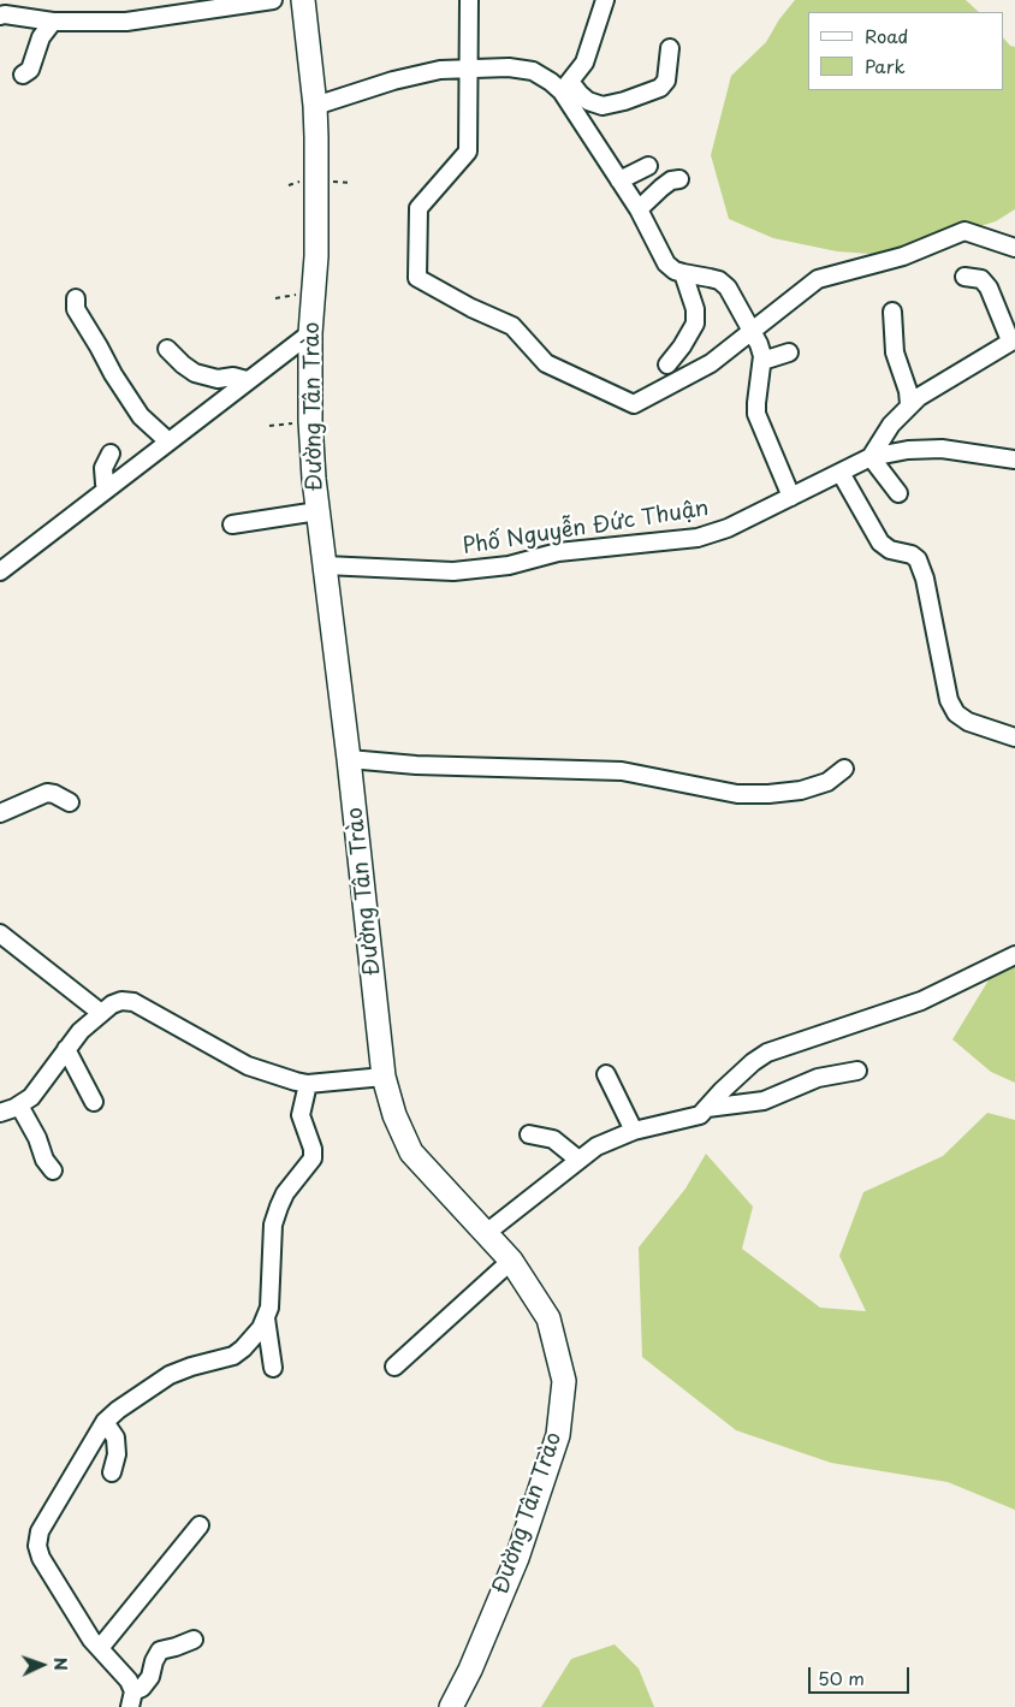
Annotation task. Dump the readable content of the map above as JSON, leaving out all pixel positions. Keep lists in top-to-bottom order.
{
  "streets": {
    "highway": ["Đường Tân Trào"],
    "street": ["Phố Nguyễn Đức Thuận"]
  },
  "crossings": [
    ["Đường Tân Trào", "Phố Nguyễn Đức Thuận"]
  ],
  "legend": ["Road", "Park"],
  "scale_bar": "50 m",
  "north": "right"
}
